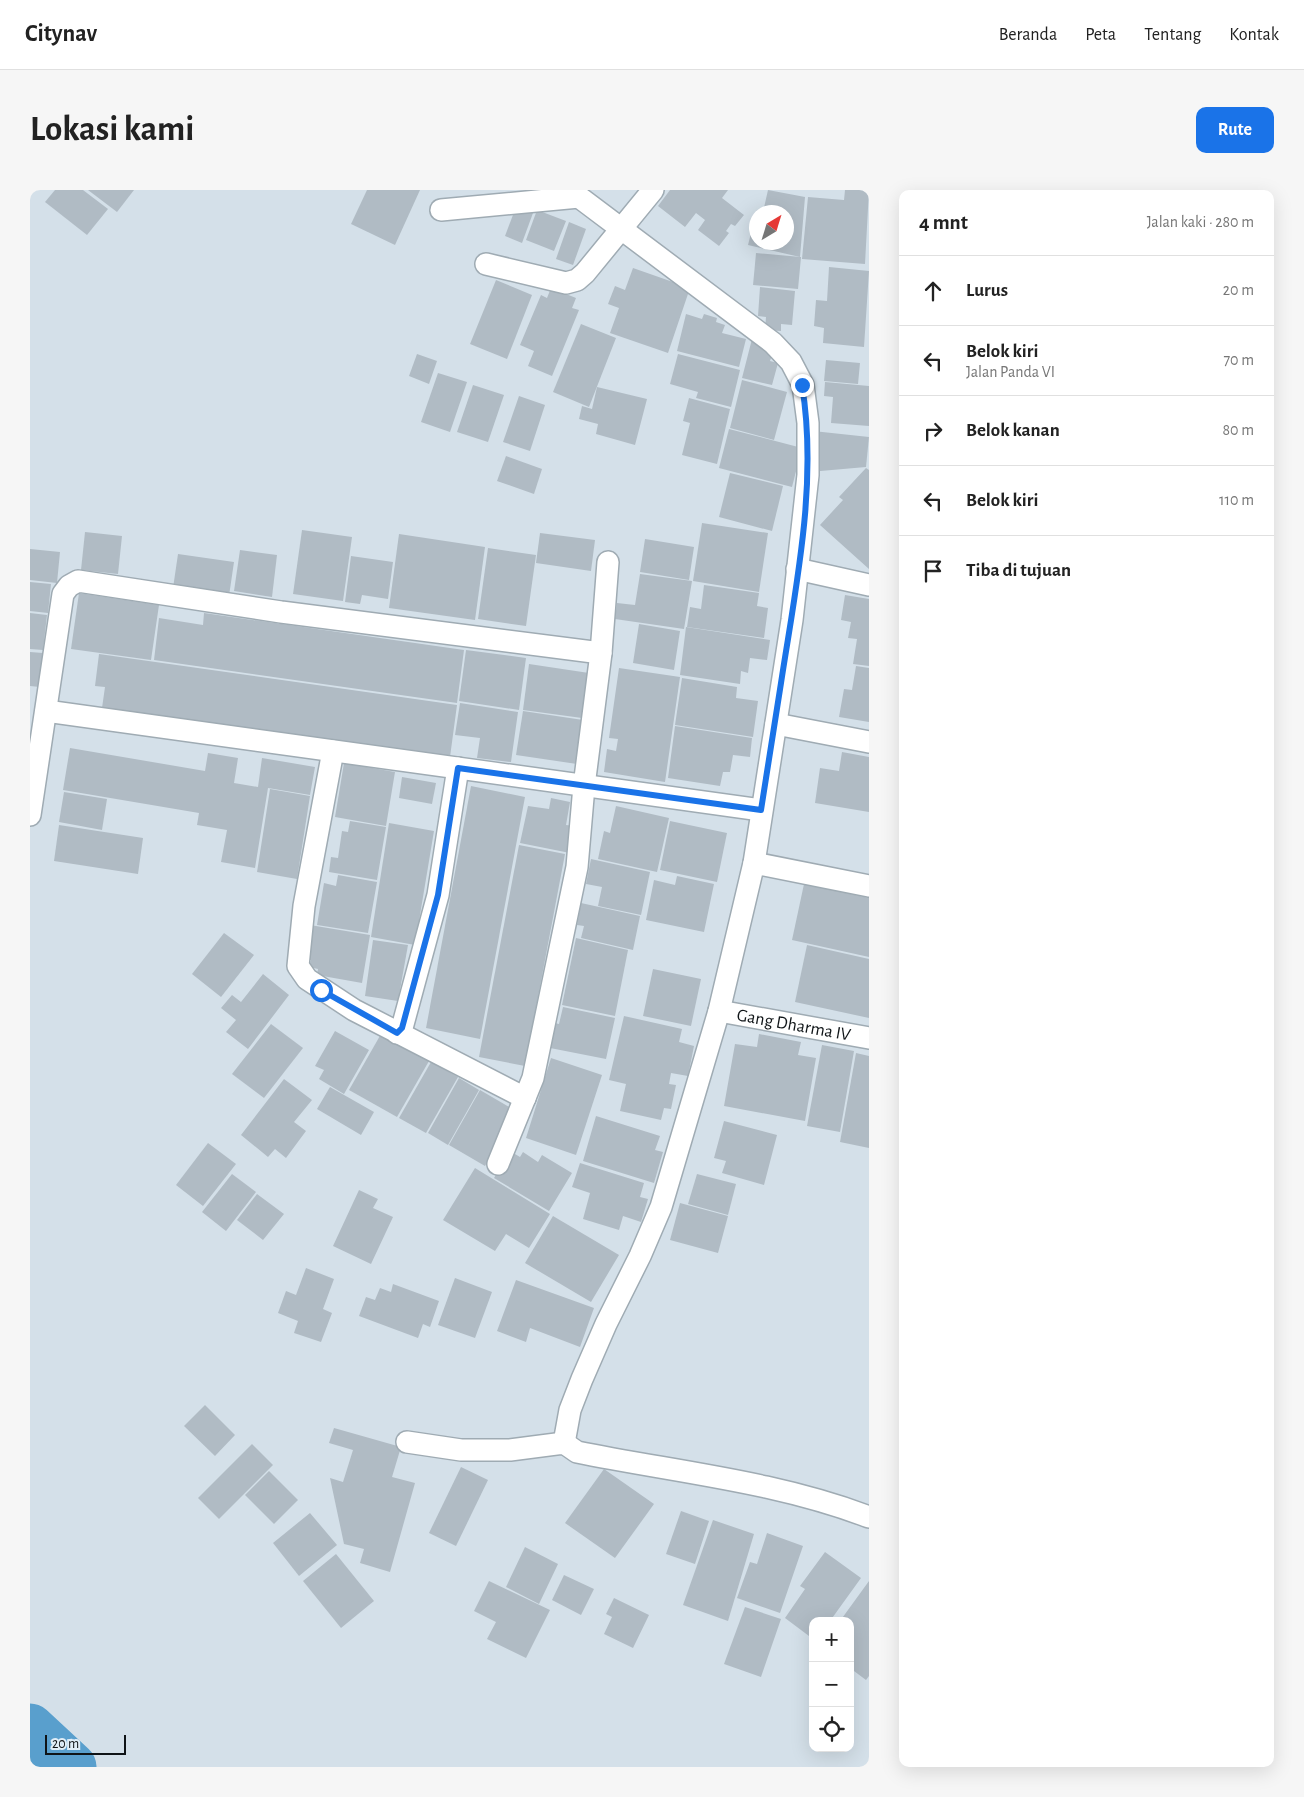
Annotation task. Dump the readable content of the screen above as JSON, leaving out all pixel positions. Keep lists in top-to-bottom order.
{
  "streets": {
    "street": ["Gang Dharma IV"]
  },
  "scale_bar": "20 m",
  "north": "top right",
  "page": {
    "header": "Citynav",
    "nav": [
      "Beranda",
      "Peta",
      "Tentang",
      "Kontak"
    ],
    "buttons": "Rute",
    "title": "Lokasi kami",
    "heading": ["4 mnt", "Jalan kaki · 280 m"],
    "list": [
      ["Lurus", "20 m"],
      ["Belok kiri", "Jalan Panda VI", "70 m"],
      ["Belok kanan", "80 m"],
      ["Belok kiri", "110 m"],
      "Tiba di tujuan"
    ],
    "map_buttons": ["+", "−"],
    "scale": "20 m"
  }
}
